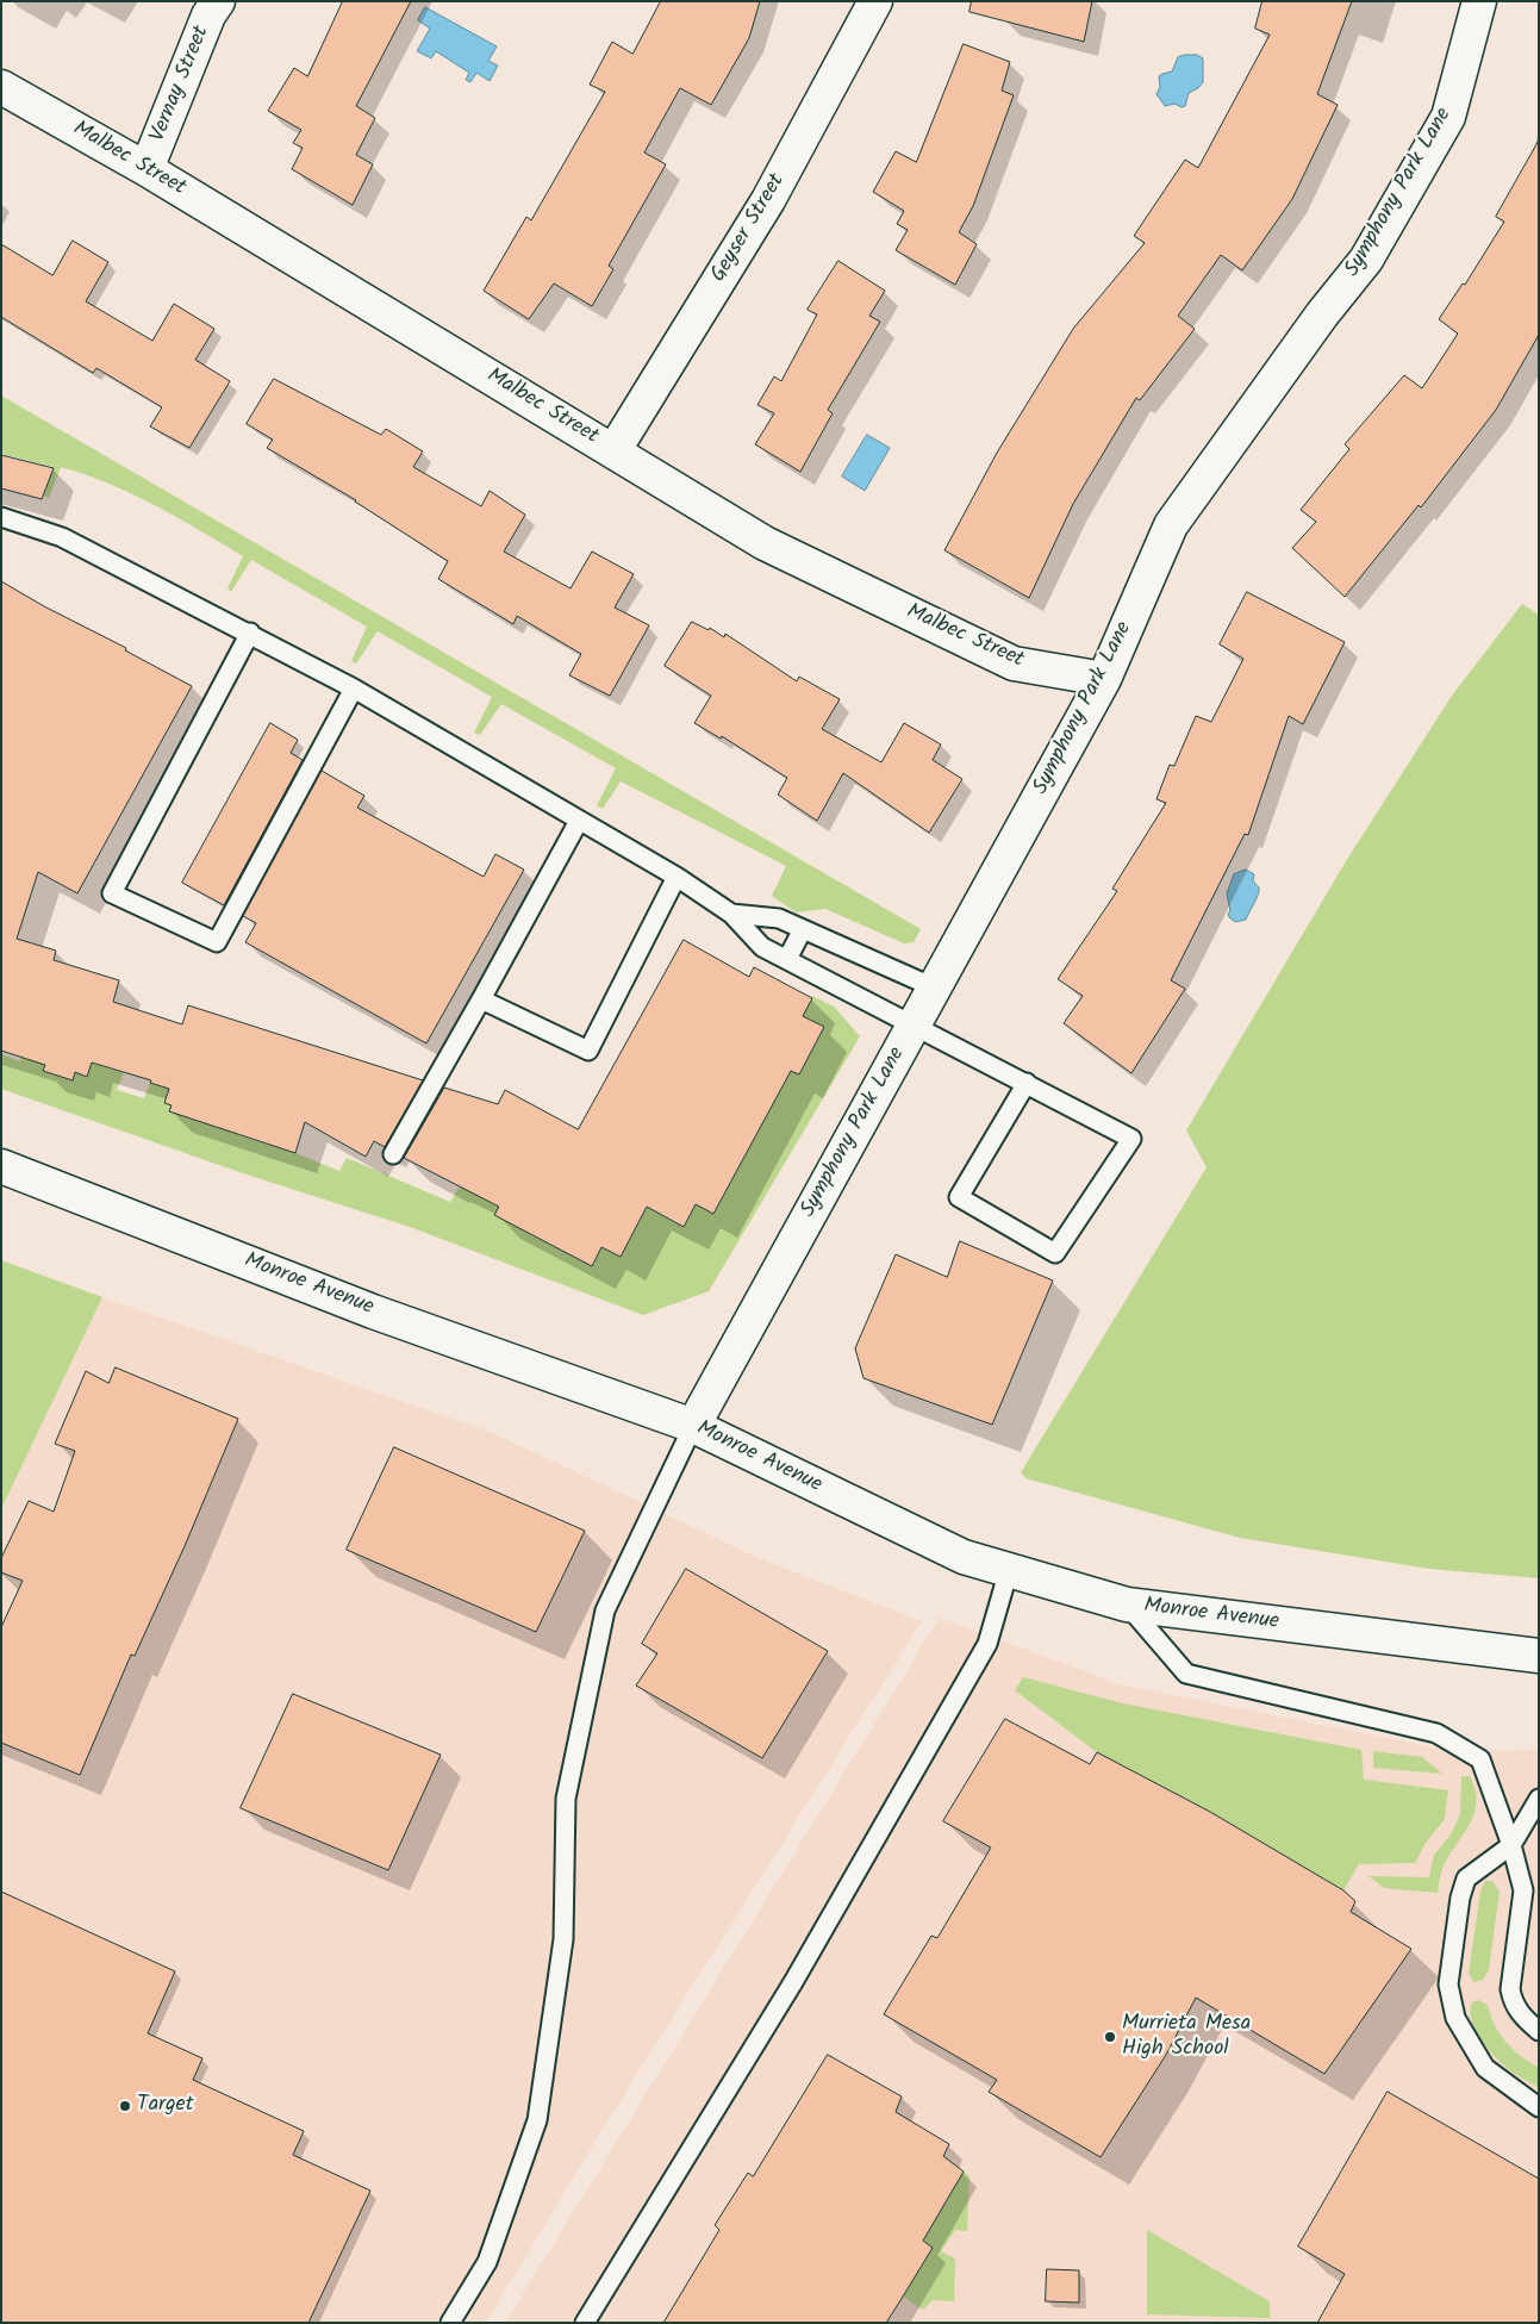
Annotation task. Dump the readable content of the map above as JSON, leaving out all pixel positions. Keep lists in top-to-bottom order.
{
  "streets": {
    "street": [
      "Vernay Street",
      "Malbec Street",
      "Symphony Park Lane",
      "Geyser Street",
      "Monroe Avenue"
    ]
  },
  "crossings": [
    ["Vernay Street", "Malbec Street"],
    ["Malbec Street", "Symphony Park Lane"],
    ["Malbec Street", "Geyser Street"],
    ["Symphony Park Lane", "Monroe Avenue"]
  ],
  "places": ["Murrieta Mesa High School", "Target"]
}
